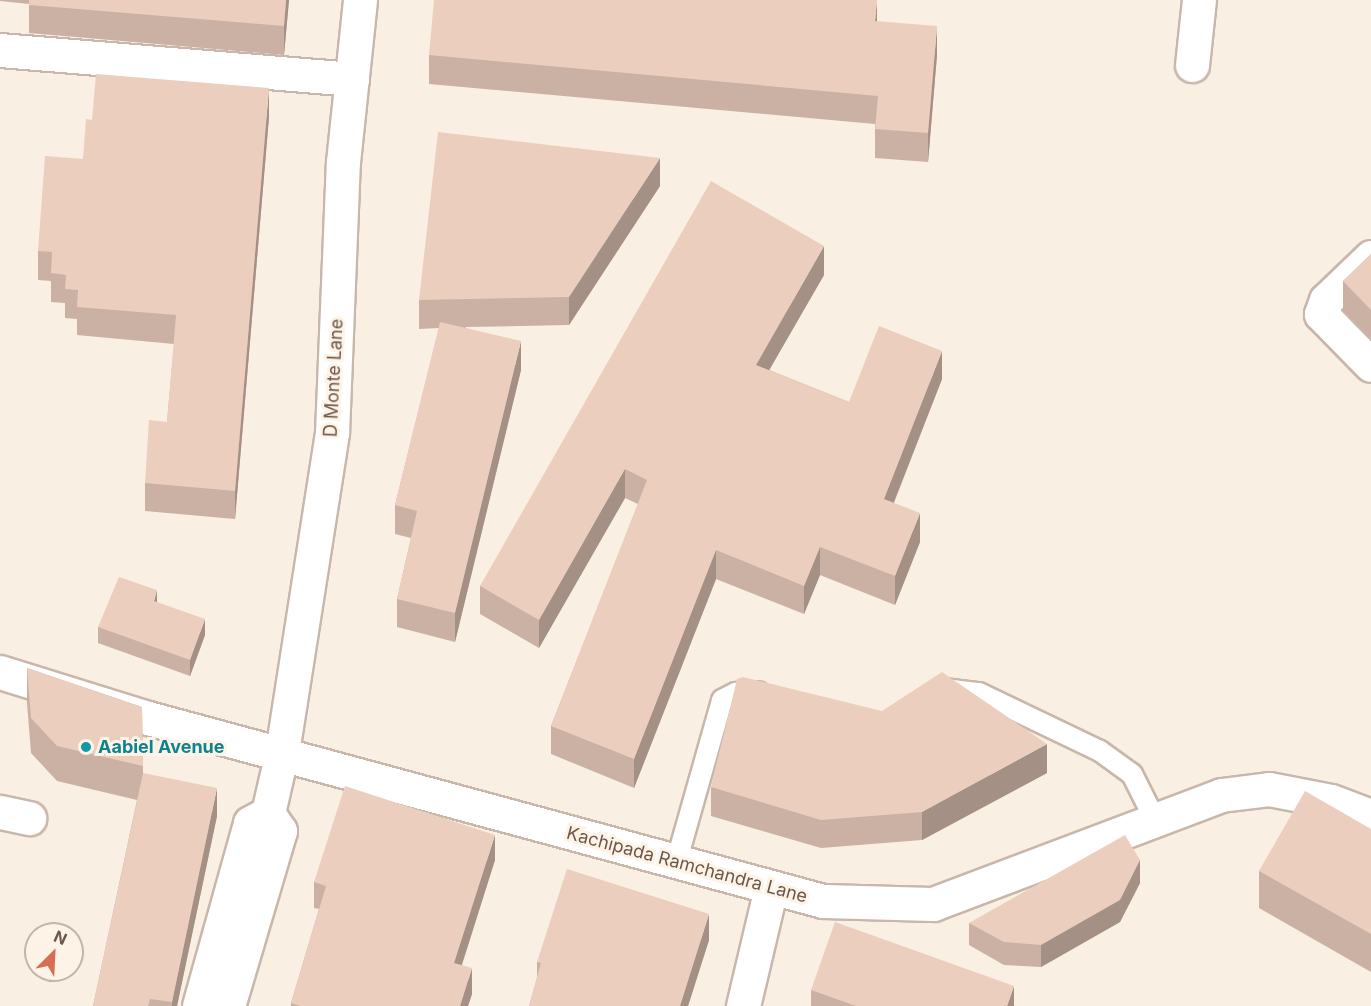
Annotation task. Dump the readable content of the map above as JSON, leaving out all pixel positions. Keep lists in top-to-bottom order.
{
  "streets": {
    "street": ["D Monte Lane", "Kachipada Ramchandra Lane"]
  },
  "crossings": [
    ["D Monte Lane", "Kachipada Ramchandra Lane"]
  ],
  "places": ["Aabiel Avenue"],
  "north": "top right"
}
